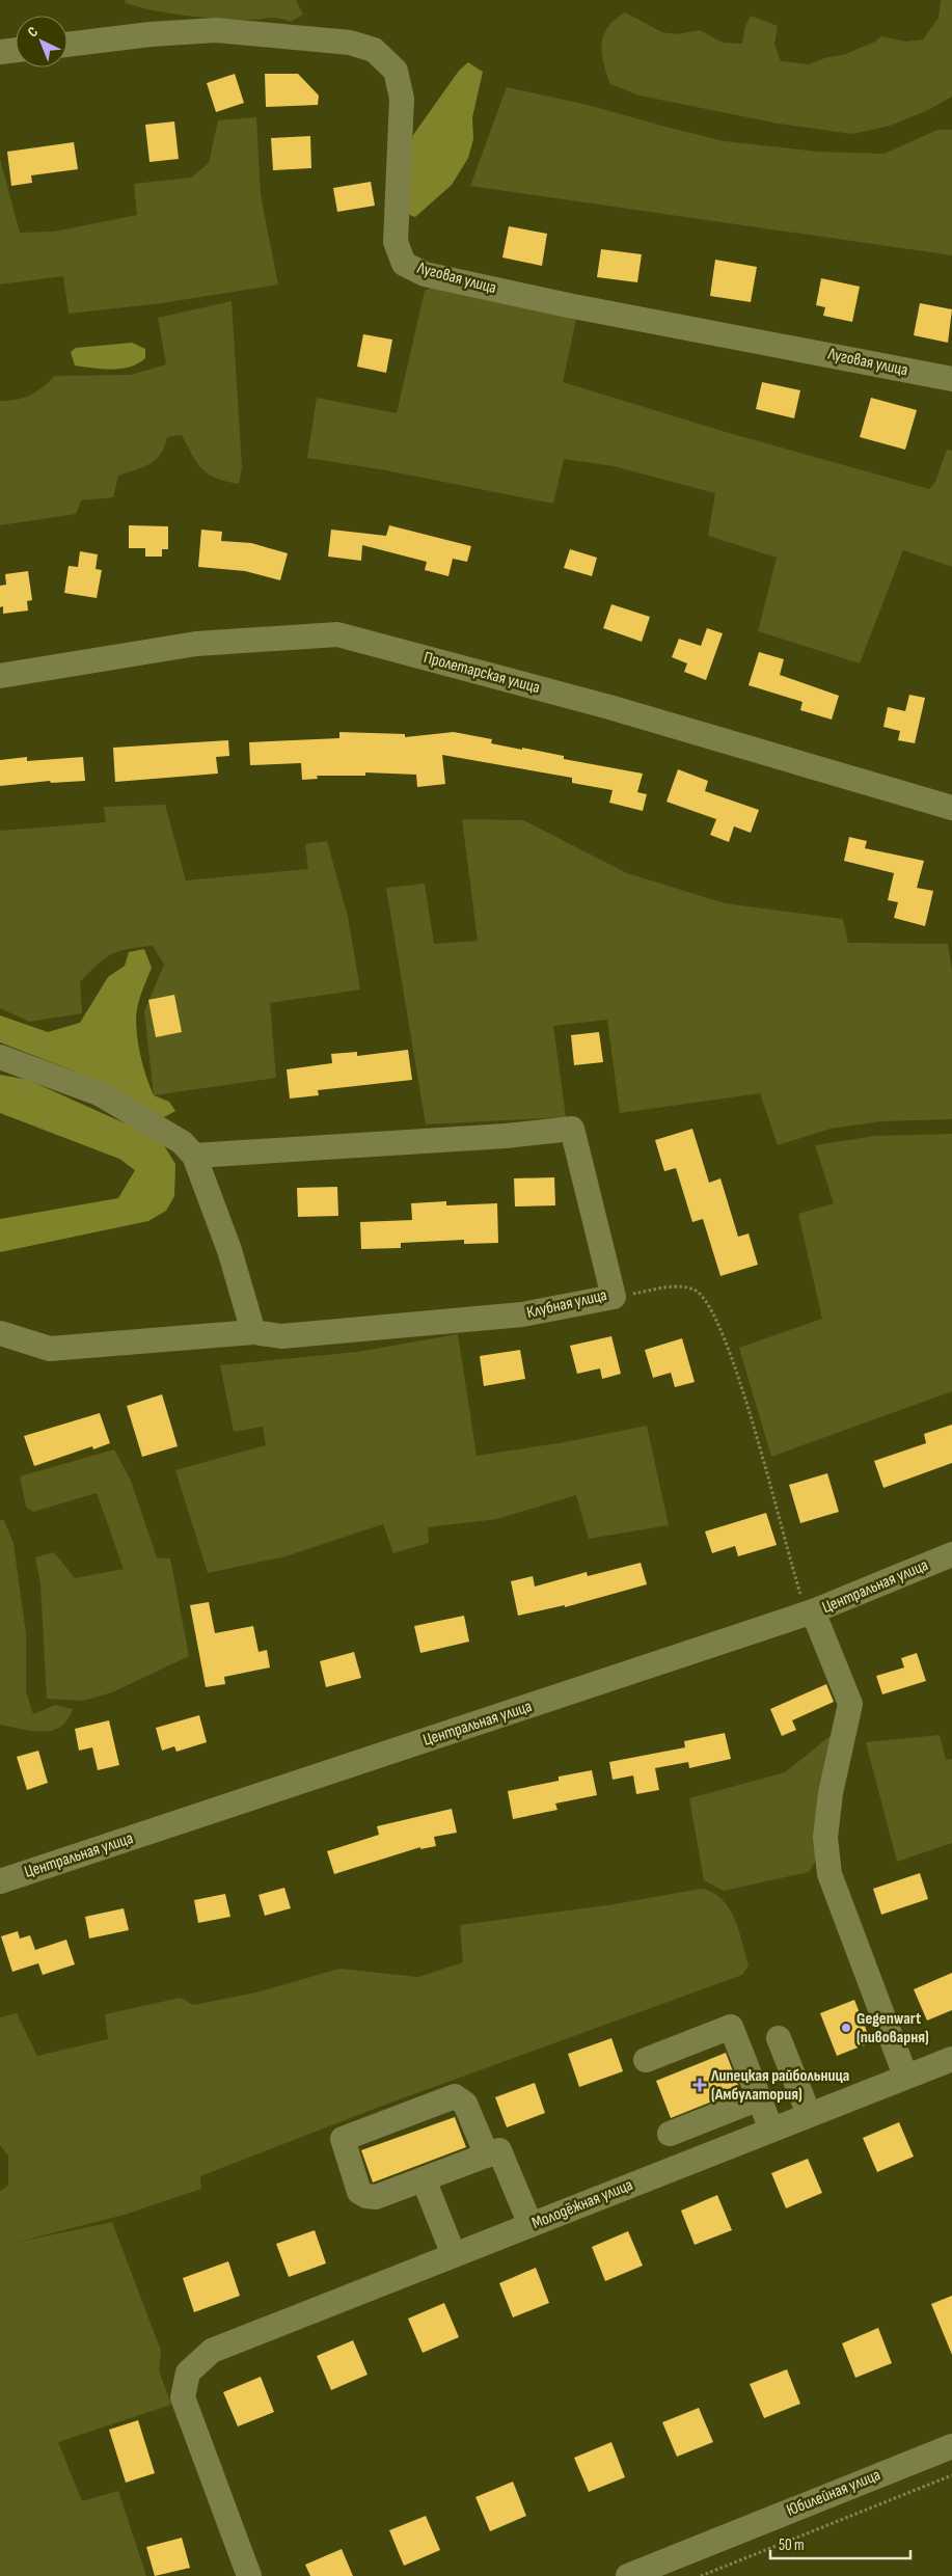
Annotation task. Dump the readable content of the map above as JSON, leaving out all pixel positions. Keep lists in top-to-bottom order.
{
  "streets": {
    "street": [
      "Луговая улица",
      "Пролетарская улица",
      "Клубная улица",
      "Центральная улица",
      "Молодёжная улица",
      "Юбилейная улица"
    ]
  },
  "places": {
    "other": ["Gegenwart (пивоварня)"],
    "health": ["Липецкая райбольница (Амбулатория)"]
  },
  "scale_bar": "50 m",
  "north": "top left"
}
